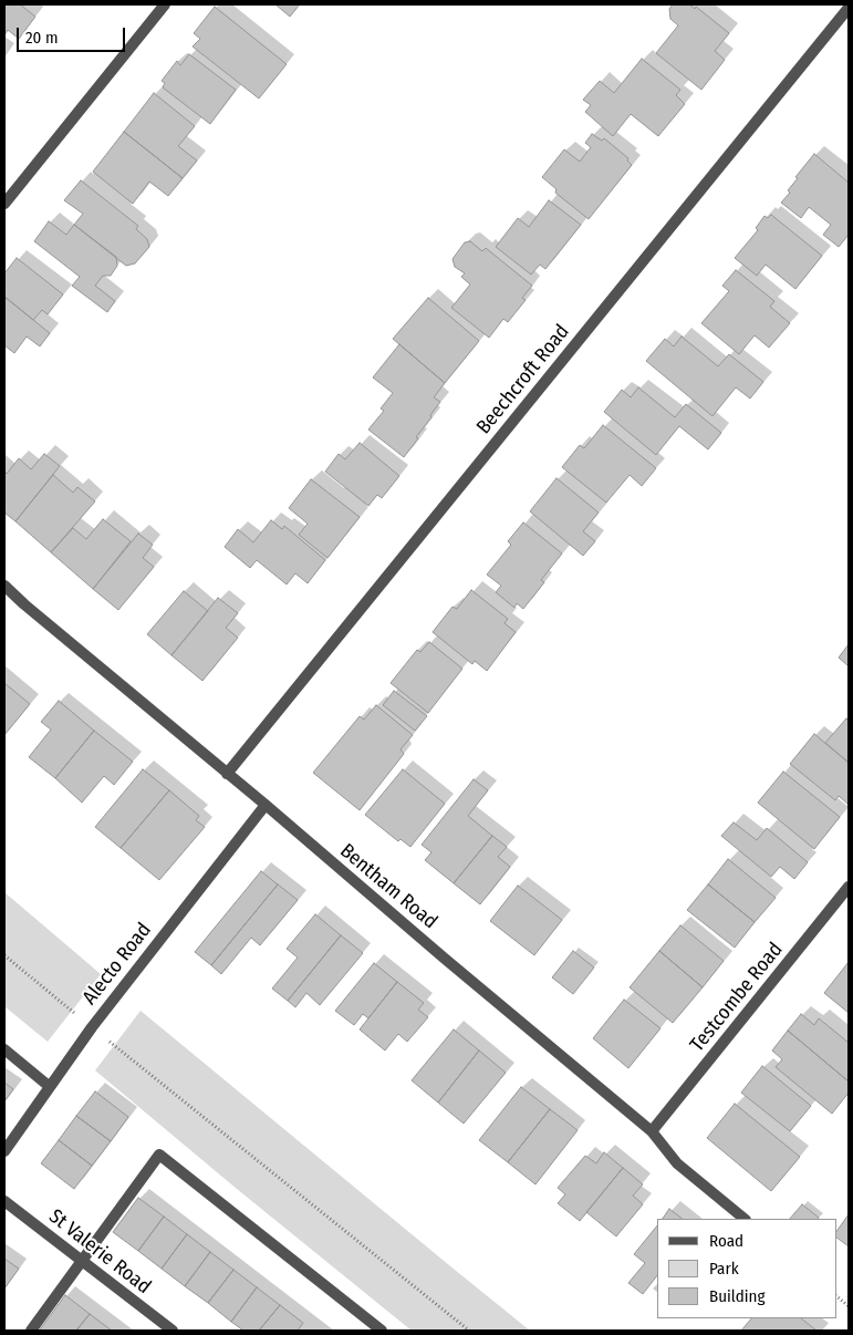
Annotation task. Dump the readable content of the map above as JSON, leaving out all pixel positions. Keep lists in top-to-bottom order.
{
  "streets": {
    "street": [
      "Beechcroft Road",
      "Bentham Road",
      "Alecto Road",
      "Testcombe Road",
      "St Valerie Road"
    ]
  },
  "crossings": [
    ["Beechcroft Road", "Bentham Road"],
    ["Bentham Road", "Alecto Road"],
    ["Bentham Road", "Testcombe Road"]
  ],
  "legend": ["Road", "Park", "Building"],
  "scale_bar": "20 m"
}
